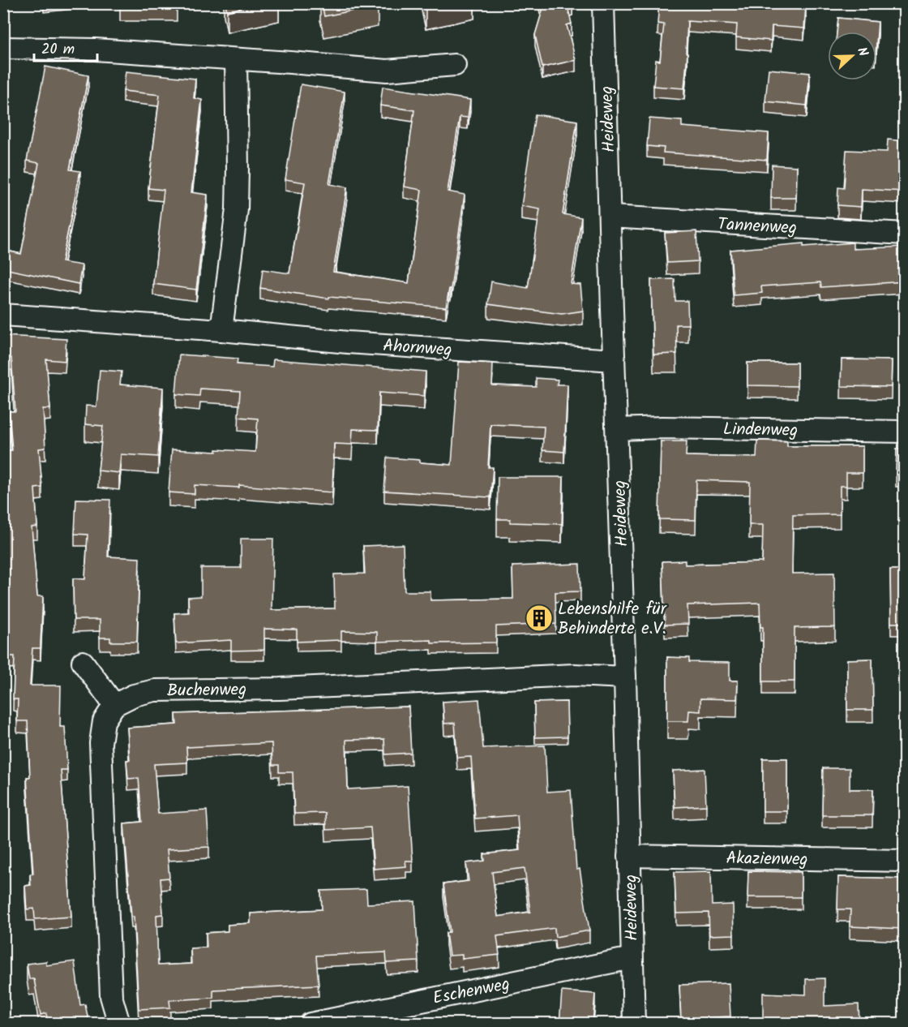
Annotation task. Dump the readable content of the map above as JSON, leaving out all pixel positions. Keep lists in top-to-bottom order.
{
  "streets": {
    "street": [
      "Heideweg",
      "Tannenweg",
      "Ahornweg",
      "Lindenweg",
      "Buchenweg",
      "Akazienweg",
      "Eschenweg"
    ]
  },
  "crossings": [
    ["Heideweg", "Tannenweg"],
    ["Heideweg", "Ahornweg"],
    ["Heideweg", "Lindenweg"],
    ["Heideweg", "Buchenweg"],
    ["Heideweg", "Akazienweg"],
    ["Heideweg", "Eschenweg"]
  ],
  "places": {
    "building": ["Lebenshilfe für Behinderte e.V."]
  },
  "scale_bar": "20 m",
  "north": "right"
}
